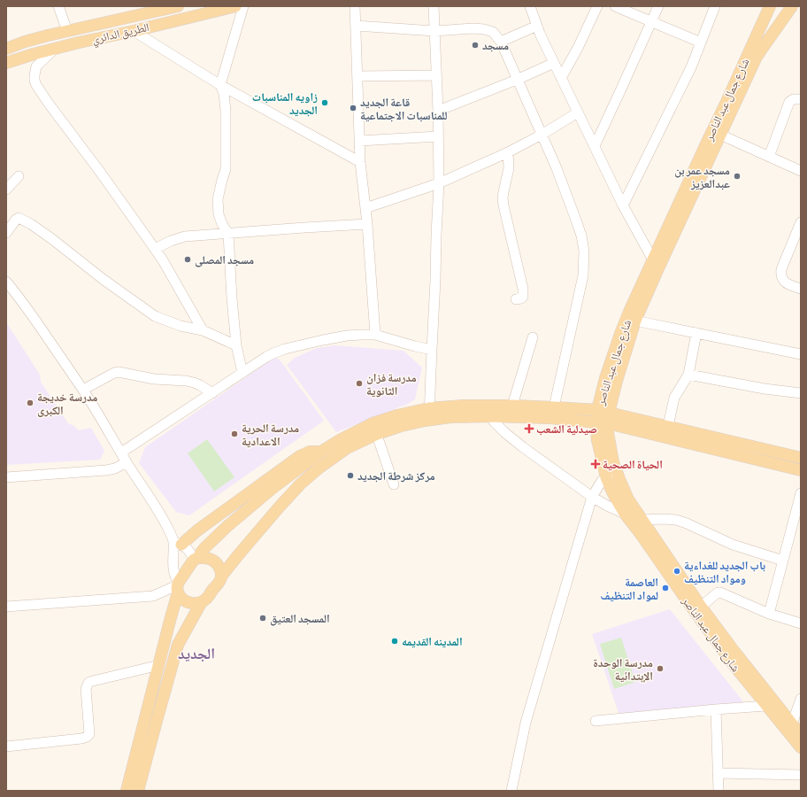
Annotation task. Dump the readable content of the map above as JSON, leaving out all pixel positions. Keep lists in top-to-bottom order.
{
  "streets": {
    "main road": ["الطريق الدائري", "شارع جمال عبد الناصر"]
  },
  "districts": ["الجديد"],
  "places": {
    "other": [
      "مسجد",
      "زاويه المناسبات الجديد",
      "قاعة الجديد للمناسبات الاجتماعية",
      "مسجد عمر بن عبدالعزيز",
      "مسجد المصلى",
      "مدرسة فزان الثانوية",
      "مدرسة خديجة الكبرى",
      "مدرسة الحرية الاعدادية",
      "مركز شرطة الجديد",
      "باب الجديد للغداءية ومواد التنظيف",
      "العاصمة لمواد التنظيف",
      "المسجد العتيق",
      "المدينه القديمه",
      "مدرسة الوحدة الإبتدائية"
    ],
    "health": ["صيدلية الشعب", "الحياة الصحية"]
  }
}
